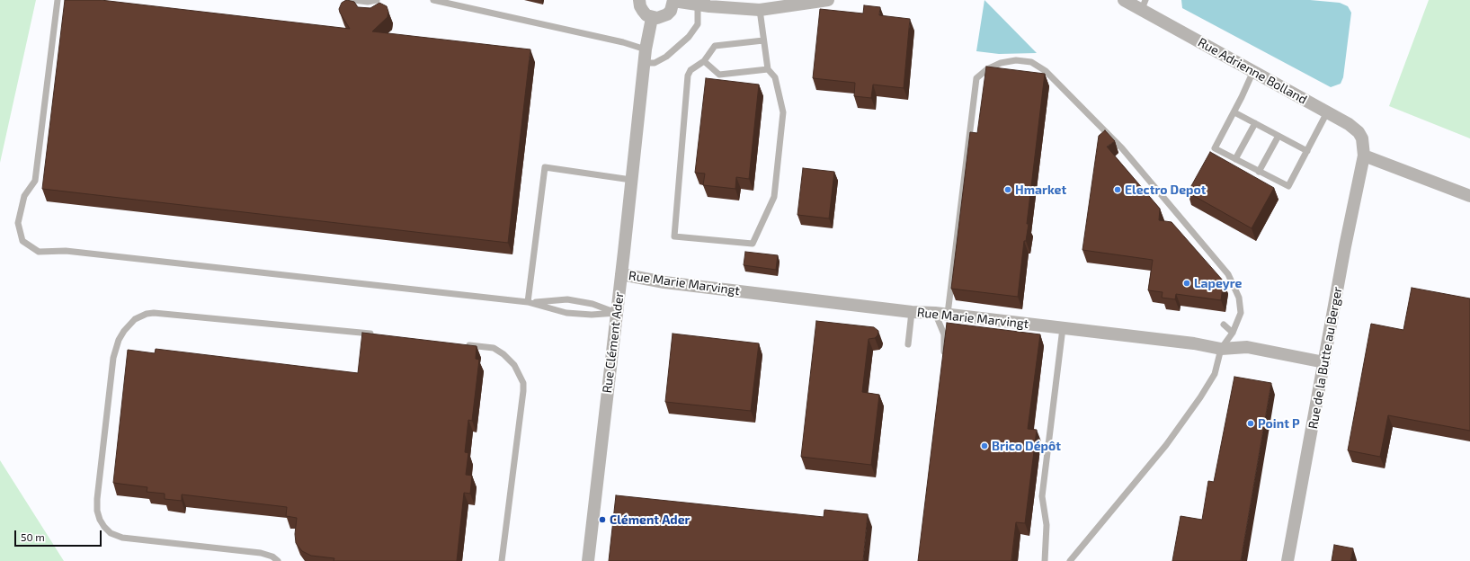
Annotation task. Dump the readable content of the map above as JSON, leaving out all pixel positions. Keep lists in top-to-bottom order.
{
  "streets": {
    "street": [
      "Rue Adrienne Bolland",
      "Rue Marie Marvingt",
      "Rue Clément Ader",
      "Rue de la Butte au Berger"
    ]
  },
  "crossings": [
    ["Rue Adrienne Bolland", "Rue de la Butte au Berger"],
    ["Rue Marie Marvingt", "Rue Clément Ader"],
    ["Rue Marie Marvingt", "Rue de la Butte au Berger"]
  ],
  "places": [
    "Hmarket",
    "Electro Depot",
    "Lapeyre",
    "Point P",
    "Brico Dépôt",
    "Clément Ader"
  ],
  "scale_bar": "50 m"
}
